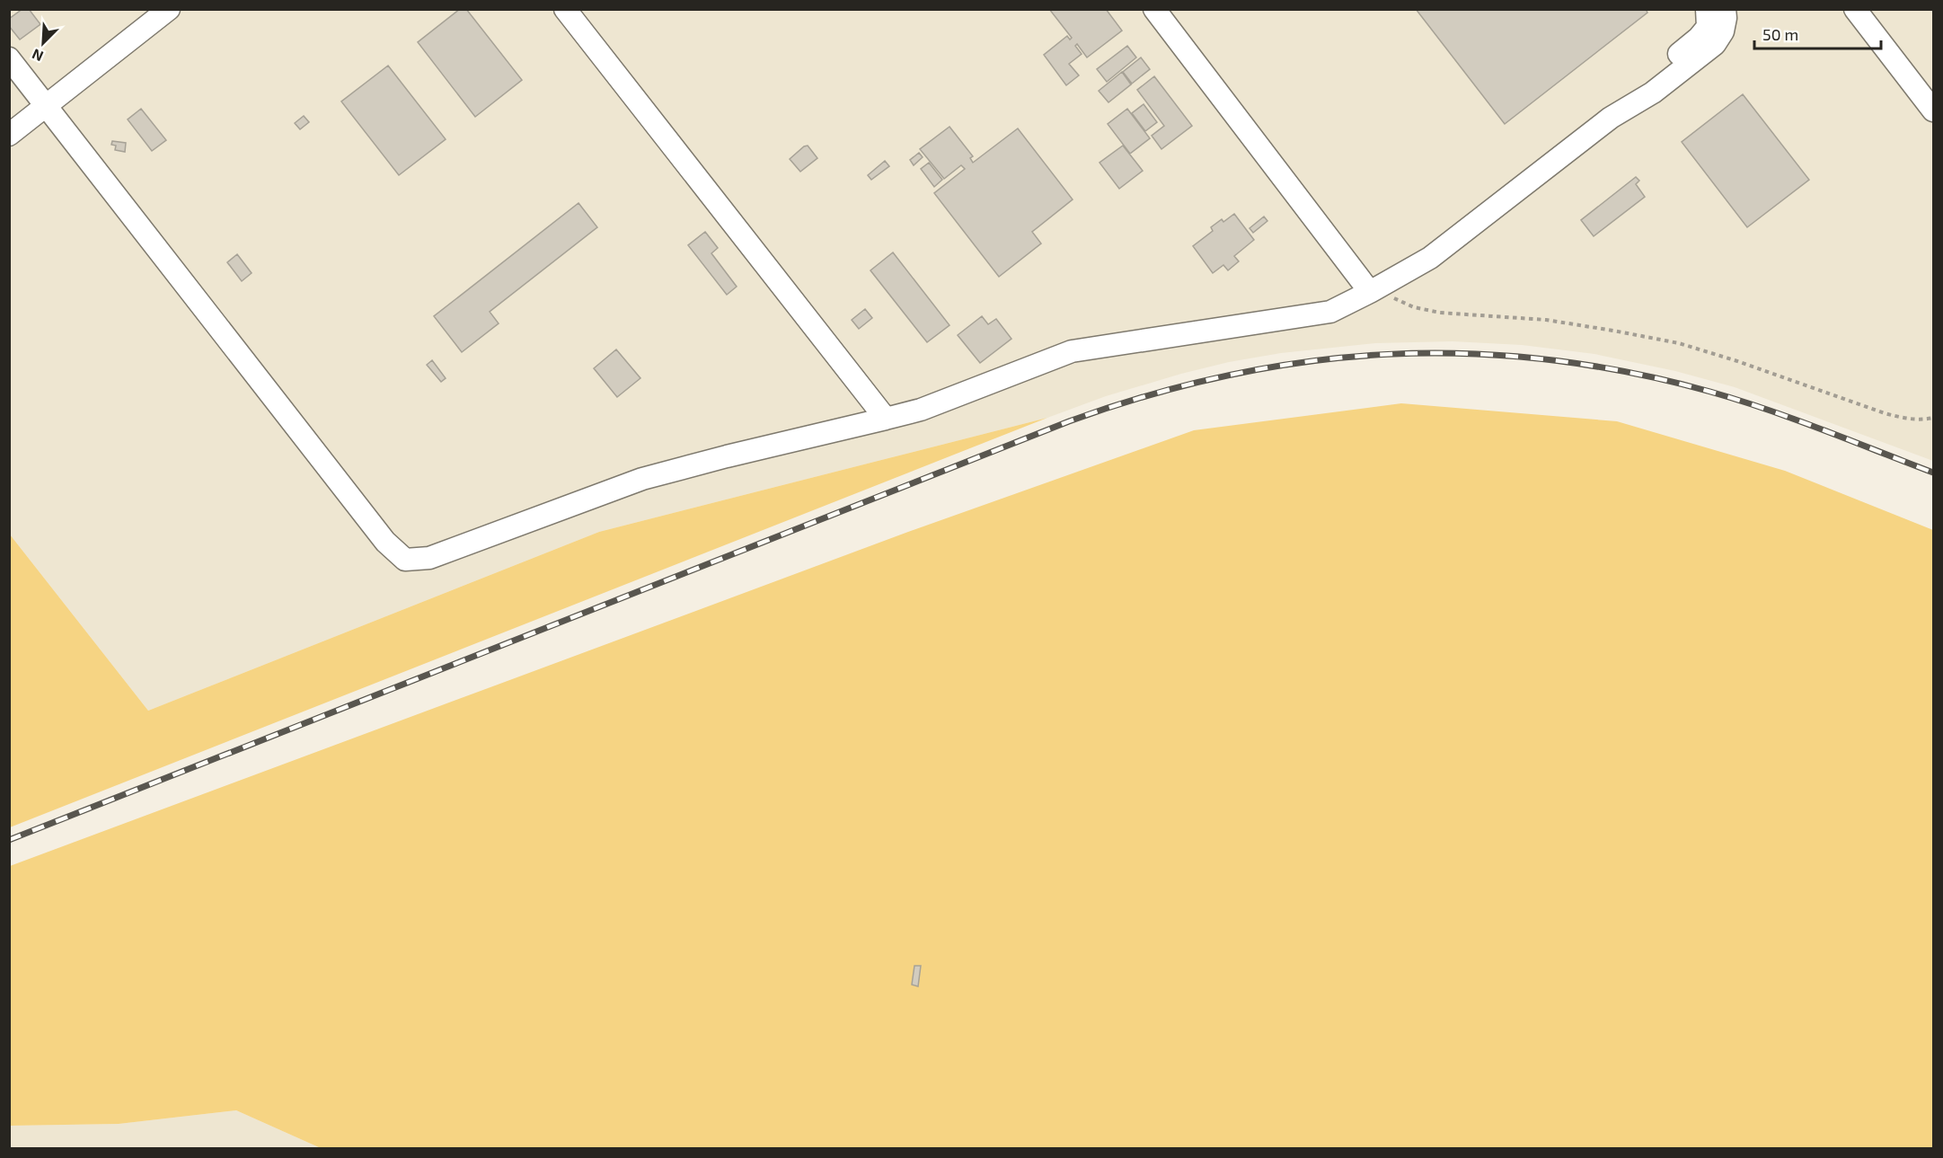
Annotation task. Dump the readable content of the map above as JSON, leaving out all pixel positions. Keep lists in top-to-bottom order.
{
  "scale_bar": "50 m",
  "north": "bottom left"
}
